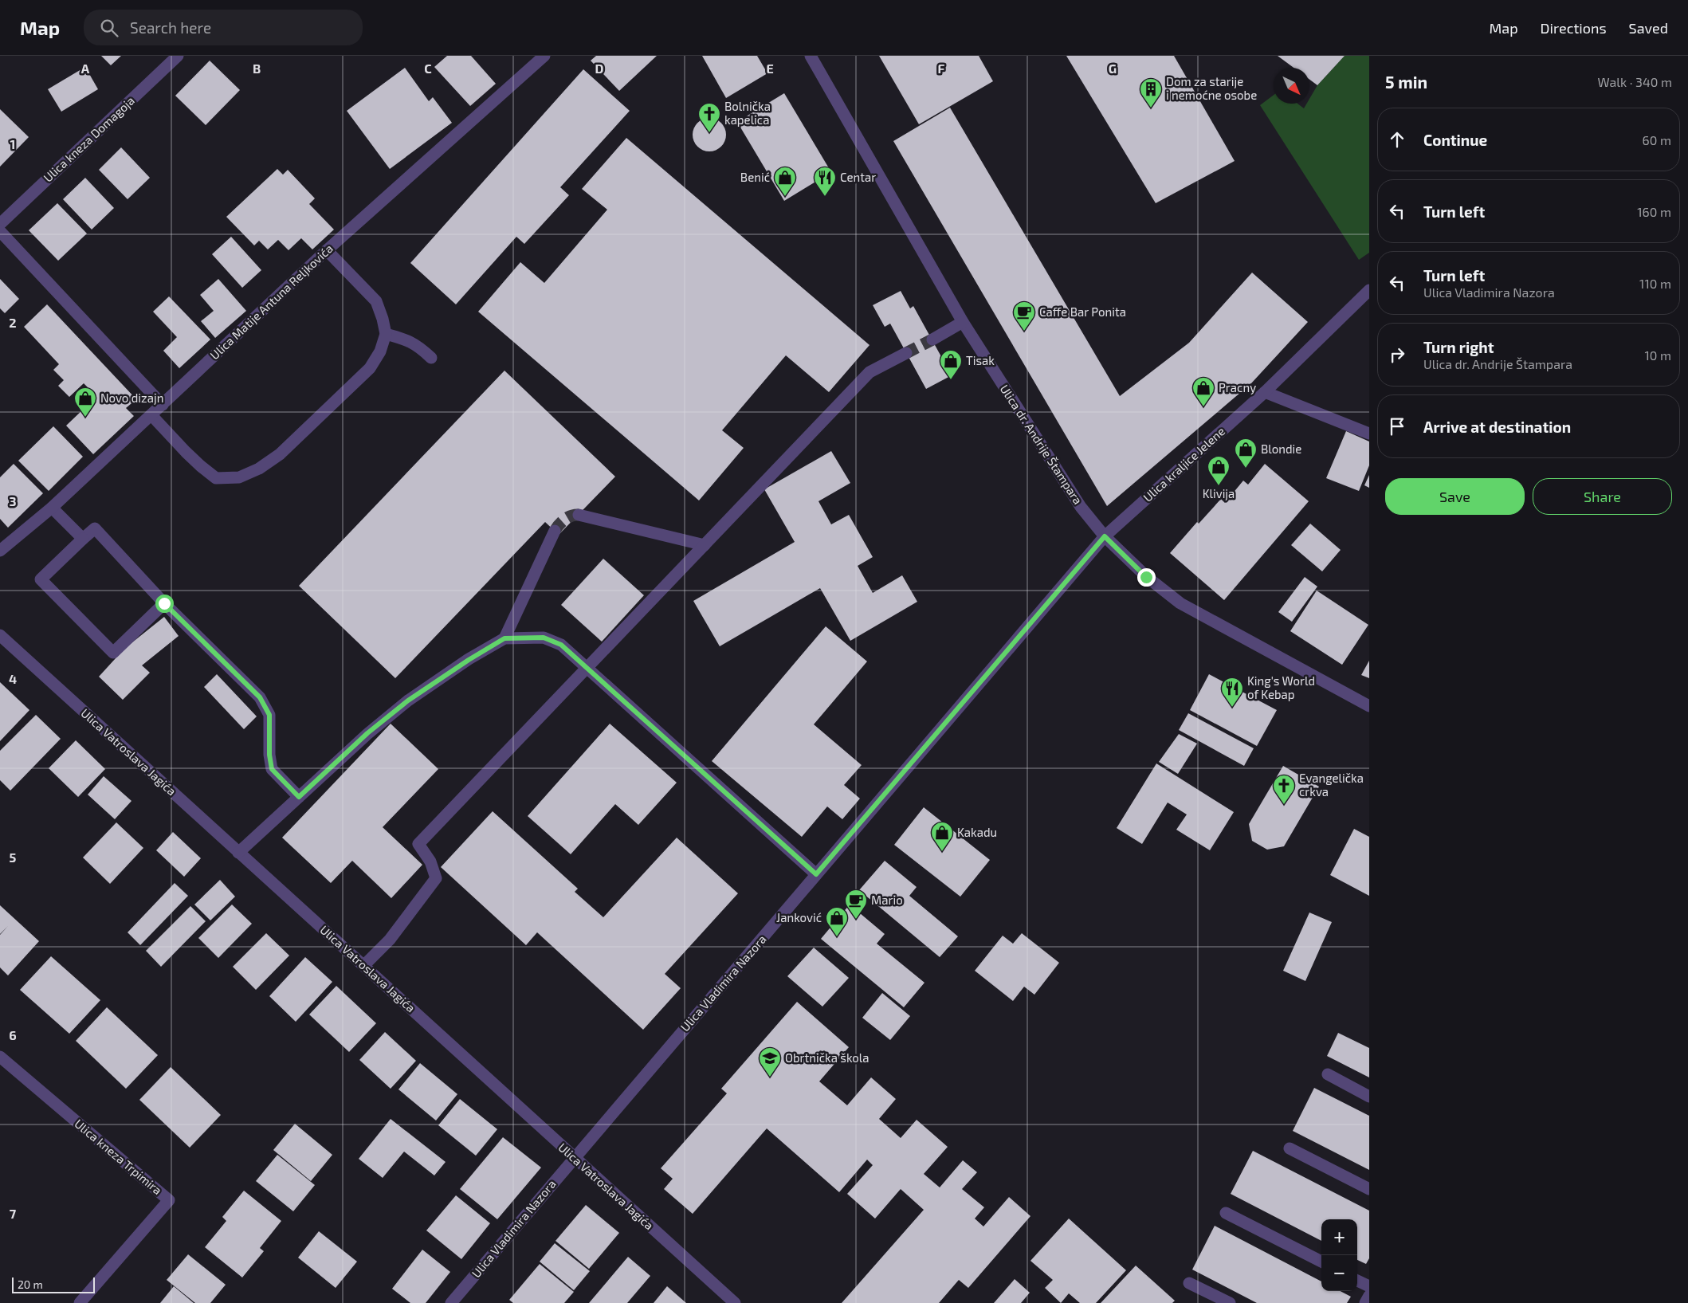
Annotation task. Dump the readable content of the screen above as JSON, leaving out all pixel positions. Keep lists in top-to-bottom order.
{
  "streets": {
    "street": [
      "Ulica kneza Domagoja",
      "Ulica Matije Antuna Reljkovića",
      "Ulica dr. Andrije Štampara",
      "Ulica kraljice Jelene",
      "Ulica Vatroslava Jagića",
      "Ulica Vladimira Nazora",
      "Ulica kneza Trpimira"
    ]
  },
  "crossings": [
    ["Ulica dr. Andrije Štampara", "Ulica kraljice Jelene"],
    ["Ulica dr. Andrije Štampara", "Ulica Vladimira Nazora"],
    ["Ulica kraljice Jelene", "Ulica Vladimira Nazora"],
    ["Ulica Vatroslava Jagića", "Ulica Vladimira Nazora"]
  ],
  "places": {
    "building": ["Dom za starije i nemoćne osobe"],
    "church": ["Bolnička kapelica", "Evangelička crkva"],
    "shop": [
      "Benić",
      "Tisak",
      "Pracny",
      "Novo dizajn",
      "Blondie",
      "Klivija",
      "Kakadu",
      "Janković"
    ],
    "restaurant": ["Centar", "King's World of Kebap"],
    "cafe": ["Caffe Bar Ponita", "Mario"],
    "school or university": ["Obrtnička škola"]
  },
  "scale_bar": "20 m",
  "north": "bottom right",
  "page": {
    "header": "Map",
    "search": "Search here",
    "nav": ["Map", "Directions", "Saved"],
    "heading": ["5 min", "Walk · 340 m"],
    "list": [
      ["Continue", "60 m"],
      ["Turn left", "160 m"],
      ["Turn left", "Ulica Vladimira Nazora", "110 m"],
      ["Turn right", "Ulica dr. Andrije Štampara", "10 m"],
      "Arrive at destination"
    ],
    "buttons": ["Save", "Share"],
    "map_buttons": ["+", "−"],
    "scale": "20 m"
  },
  "grid": {
    "columns": [
      "A",
      "B",
      "C",
      "D",
      "E",
      "F",
      "G"
    ],
    "rows": [
      "1",
      "2",
      "3",
      "4",
      "5",
      "6",
      "7"
    ]
  }
}
